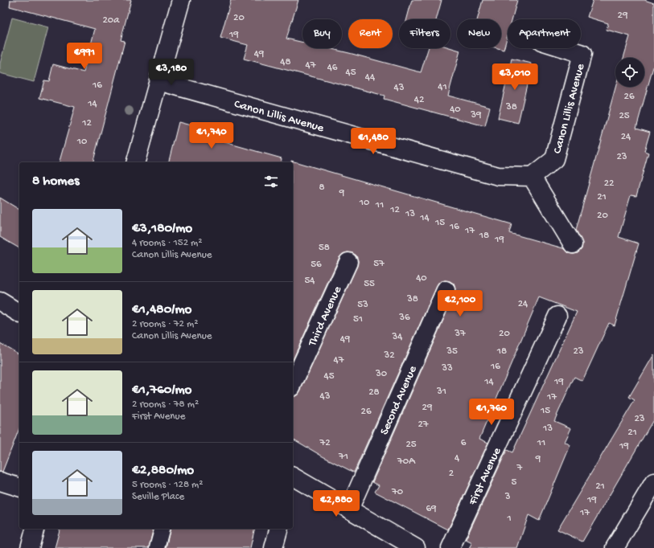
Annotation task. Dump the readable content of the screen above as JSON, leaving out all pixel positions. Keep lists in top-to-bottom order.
{
  "streets": {
    "street": [
      "Canon Lillis Avenue",
      "Third Avenue",
      "Second Avenue",
      "First Avenue"
    ]
  },
  "house_numbers": [
    "29",
    "20",
    "20a",
    "19",
    "49",
    "48",
    "47",
    "46",
    "45",
    "44",
    "16",
    "41",
    "43",
    "26",
    "42",
    "14",
    "38",
    "40",
    "39",
    "25",
    "12",
    "24",
    "10",
    "23",
    "22",
    "8",
    "9",
    "21",
    "10",
    "11",
    "12",
    "13",
    "20",
    "14",
    "15",
    "16",
    "17",
    "18",
    "19",
    "58",
    "57",
    "56",
    "40",
    "54",
    "55",
    "38",
    "24",
    "53",
    "36",
    "51",
    "37",
    "20",
    "34",
    "49",
    "35",
    "18",
    "23",
    "32",
    "47",
    "16",
    "33",
    "30",
    "45",
    "14",
    "19",
    "31",
    "28",
    "43",
    "17",
    "29",
    "15",
    "26",
    "23",
    "27",
    "13",
    "21",
    "72",
    "6",
    "11",
    "25",
    "19",
    "71",
    "4",
    "9",
    "70A",
    "7",
    "2",
    "5",
    "21",
    "70",
    "3",
    "19",
    "69",
    "17",
    "1"
  ],
  "page": {
    "chip": [
      "Buy",
      "Rent",
      "Filters",
      "New",
      "Apartment"
    ],
    "price": [
      "€991",
      "€3,180",
      "€3,010",
      "€1,740",
      "€1,480",
      "€2,100",
      "€1,760",
      "€2,880"
    ],
    "heading": "8 homes",
    "list": [
      {
        "name": "€3,180/mo",
        "note": "4 rooms · 152 m² · Canon Lillis Avenue"
      },
      {
        "name": "€1,480/mo",
        "note": "2 rooms · 72 m² · Canon Lillis Avenue"
      },
      {
        "name": "€1,760/mo",
        "note": "2 rooms · 78 m² · First Avenue"
      },
      {
        "name": "€2,880/mo",
        "note": "5 rooms · 128 m² · Seville Place"
      }
    ]
  }
}
